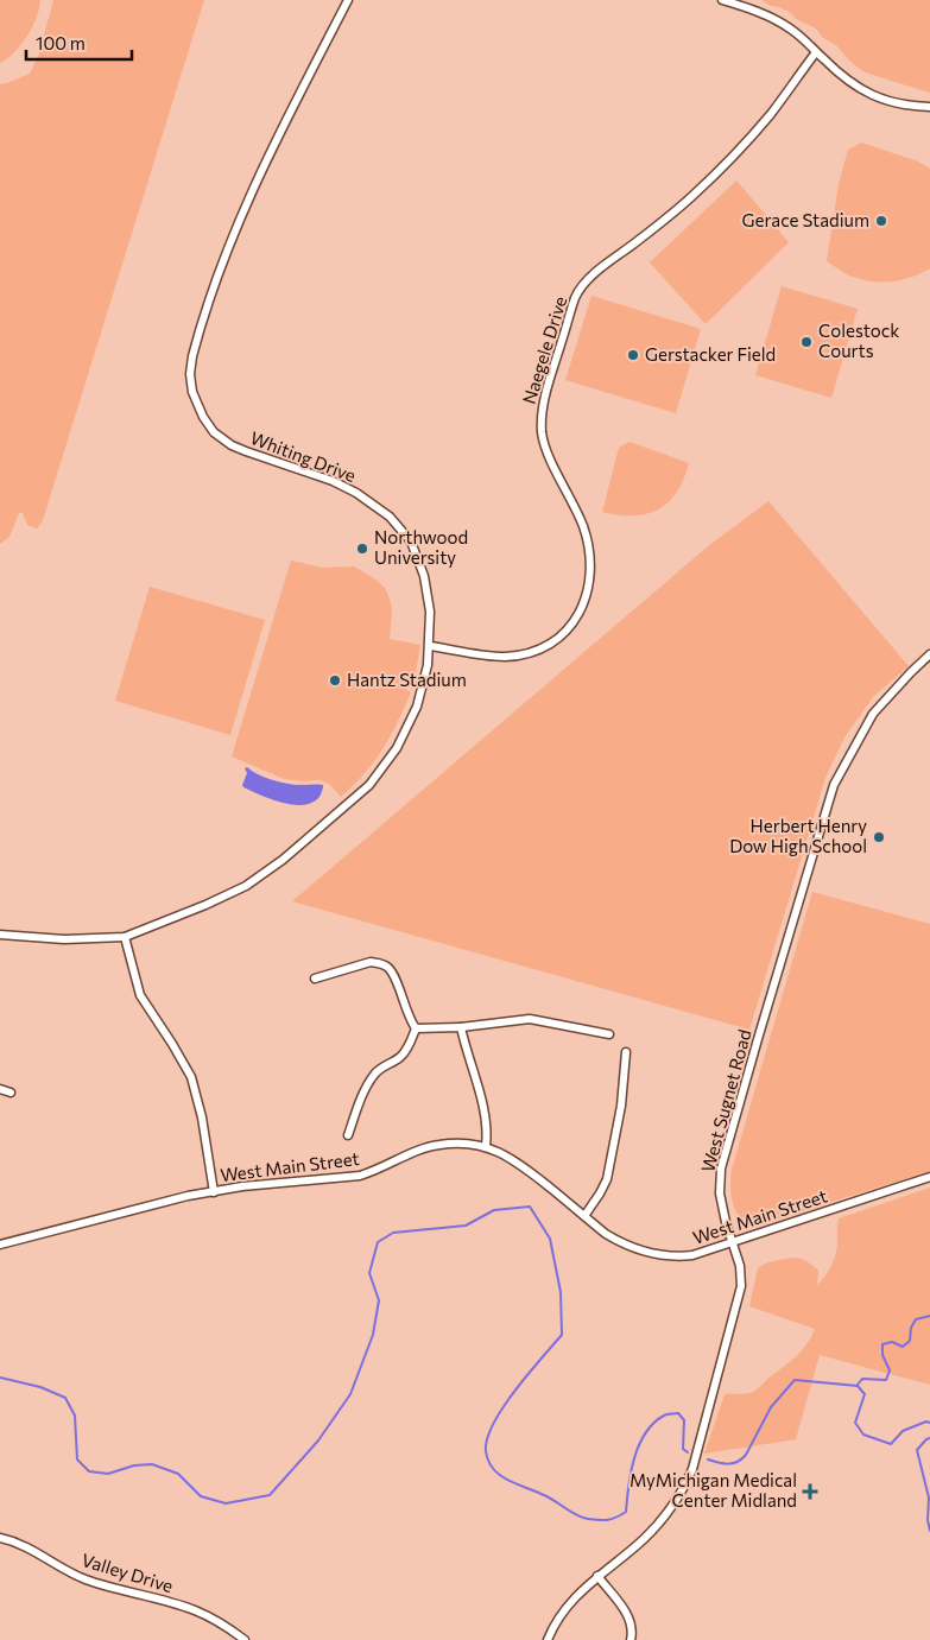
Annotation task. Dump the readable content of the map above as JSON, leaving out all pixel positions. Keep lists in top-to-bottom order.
{
  "streets": {
    "street": [
      "Naegele Drive",
      "Whiting Drive",
      "West Sugnet Road",
      "West Main Street",
      "Valley Drive"
    ]
  },
  "crossings": [
    ["Naegele Drive", "Whiting Drive"],
    ["West Sugnet Road", "West Main Street"]
  ],
  "places": {
    "other": [
      "Gerace Stadium",
      "Colestock Courts",
      "Gerstacker Field",
      "Northwood University",
      "Hantz Stadium",
      "Herbert Henry Dow High School"
    ],
    "health": ["MyMichigan Medical Center Midland"]
  },
  "scale_bar": "100 m"
}
